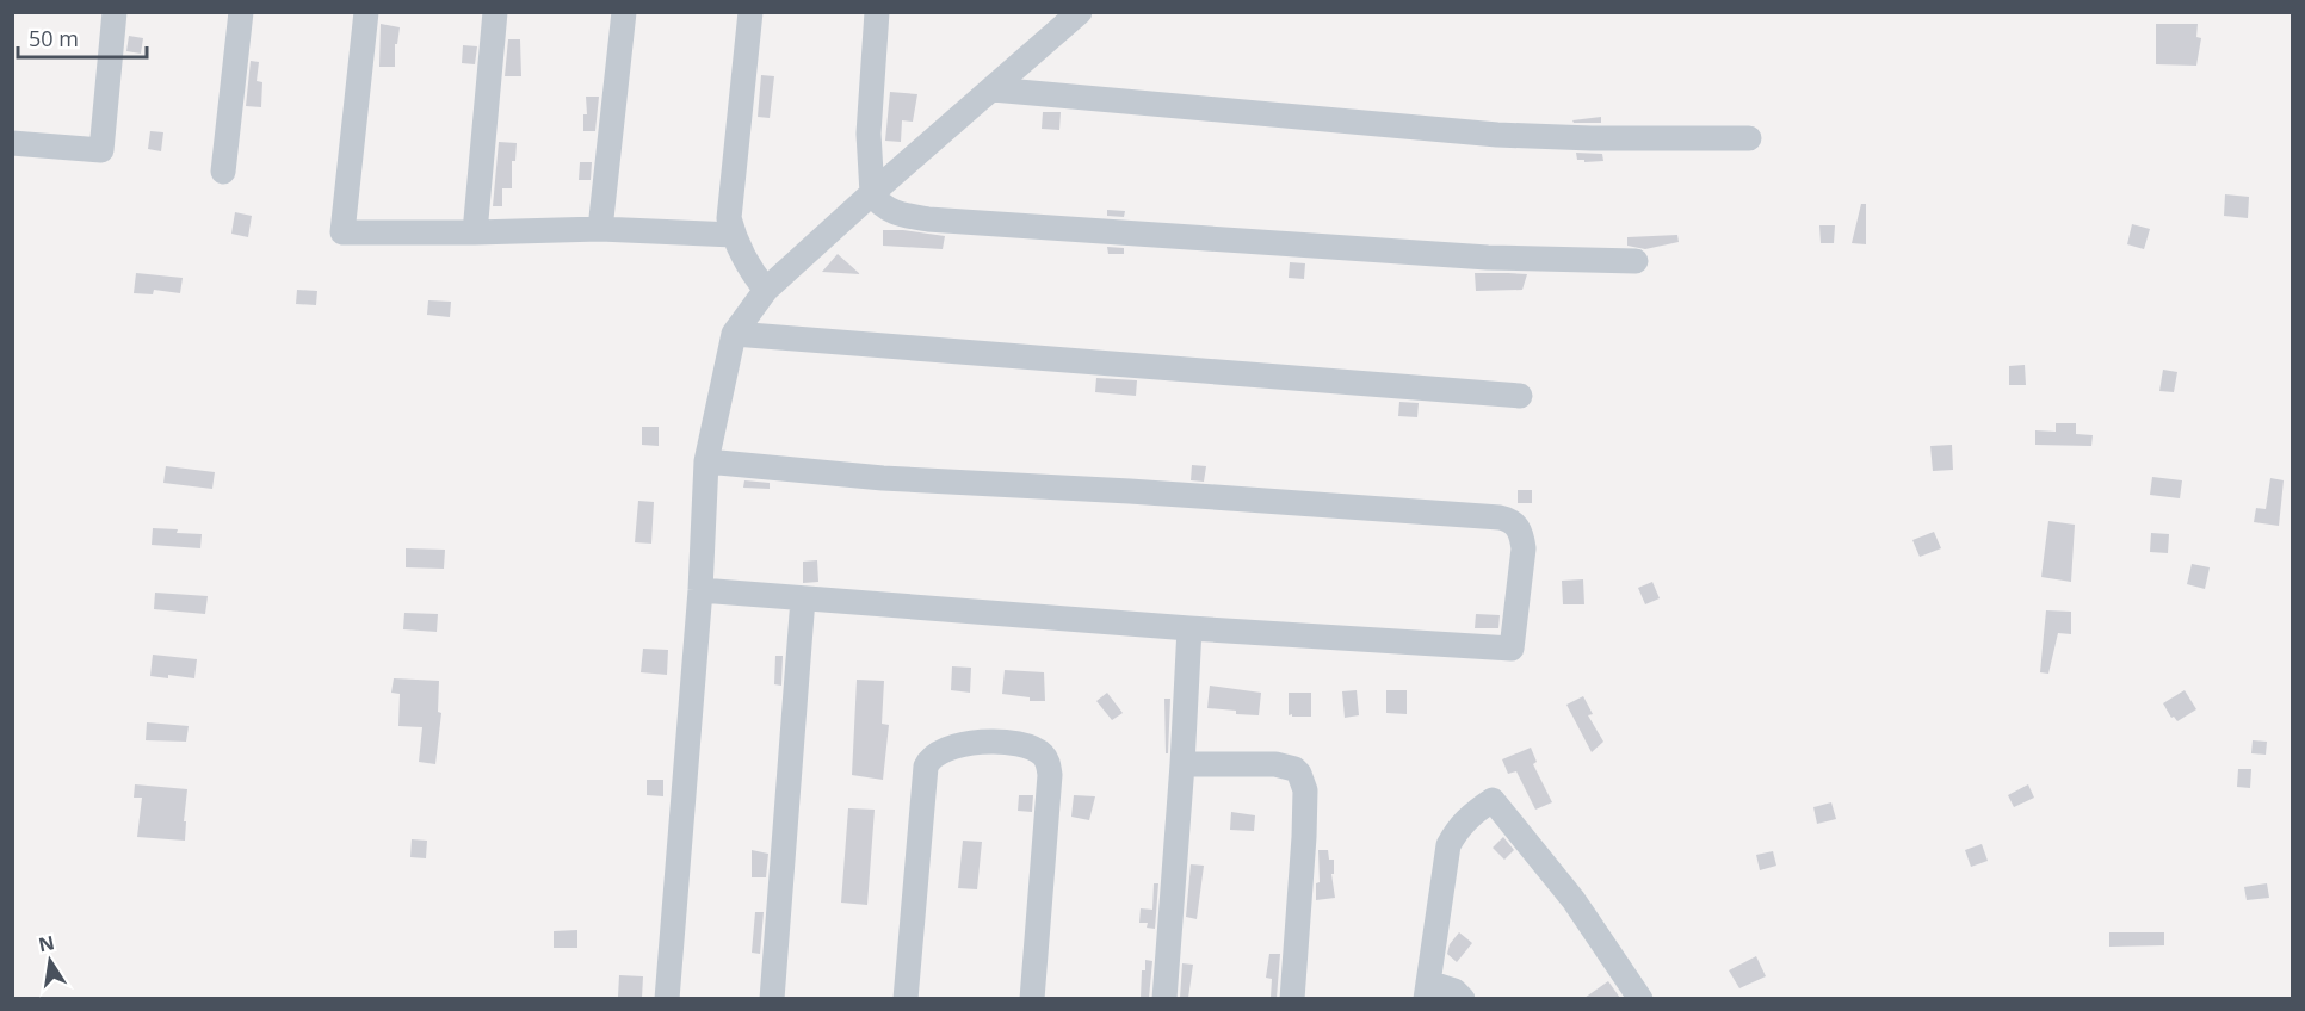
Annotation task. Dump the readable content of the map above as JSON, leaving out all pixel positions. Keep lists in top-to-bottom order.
{
  "scale_bar": "50 m",
  "north": "top"
}
